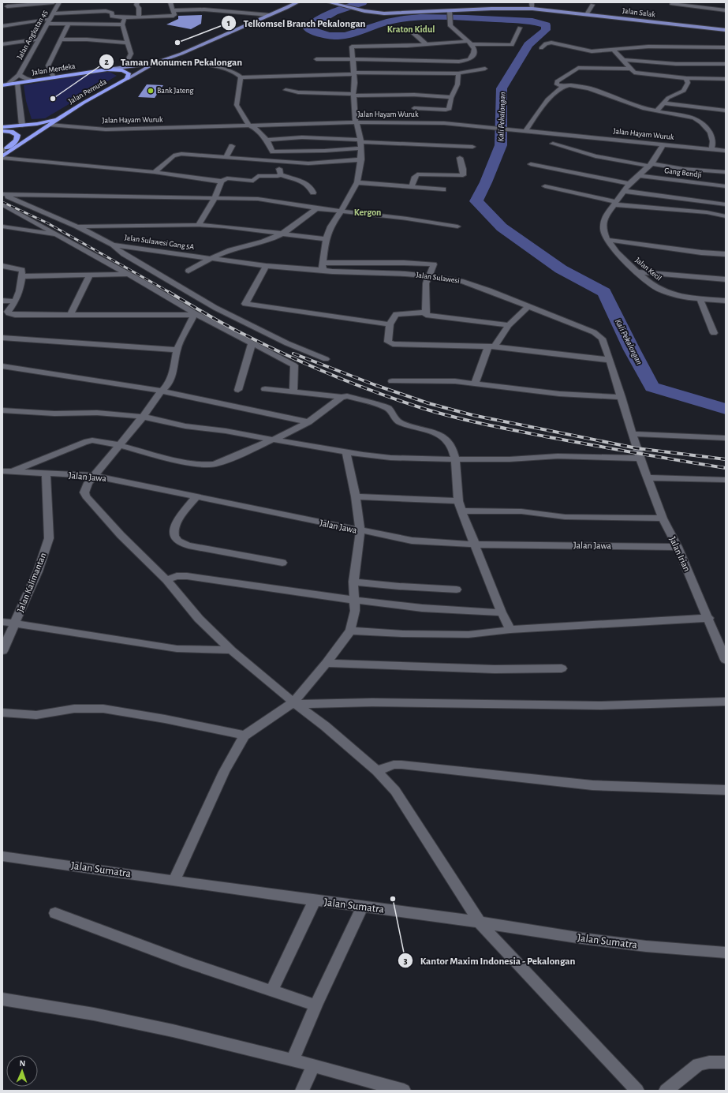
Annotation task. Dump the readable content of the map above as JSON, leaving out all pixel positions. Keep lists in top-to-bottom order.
{
  "streets": {
    "highway": ["Jalan Merdeka", "Jalan Pemuda"],
    "main road": ["Jalan Salak"],
    "street": [
      "Jalan Angkatan 45",
      "Jalan Hayam Wuruk",
      "Gang Bendji",
      "Jalan Sulawesi Gang 5A",
      "Jalan Kecil",
      "Jalan Sulawesi",
      "Jalan Jawa",
      "Jalan Irian",
      "Jalan Kalimantan",
      "Jalan Sumatra"
    ]
  },
  "crossings": [
    ["Jalan Angkatan 45", "Jalan Merdeka"],
    ["Jalan Merdeka", "Jalan Pemuda"],
    ["Jalan Pemuda", "Jalan Hayam Wuruk"],
    ["Jalan Sulawesi Gang 5A", "Jalan Sulawesi"],
    ["Jalan Sulawesi", "Jalan Irian"],
    ["Jalan Jawa", "Jalan Irian"],
    ["Jalan Jawa", "Jalan Kalimantan"]
  ],
  "districts": ["Kraton Kidul", "Kergon"],
  "water": ["Kali Pekalongan"],
  "places": [
    "Telkomsel Branch Pekalongan",
    "Bank Jateng",
    "Taman Monumen Pekalongan",
    "Kantor Maxim Indonesia - Pekalongan"
  ],
  "north": "top"
}
